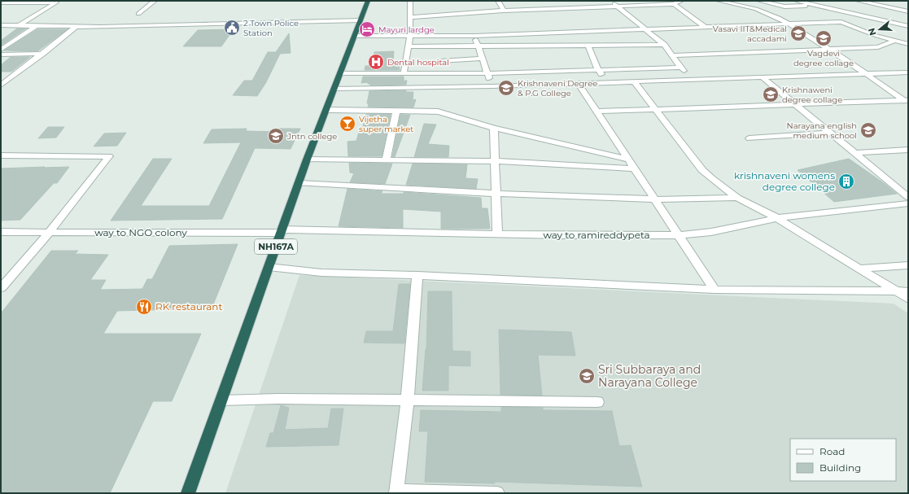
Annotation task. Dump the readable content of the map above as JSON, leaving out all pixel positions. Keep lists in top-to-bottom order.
{
  "streets": {
    "highway": ["NH167A"],
    "street": ["way to NGO colony", "way to ramireddypeta"]
  },
  "crossings": [
    ["way to NGO colony", "way to ramireddypeta"],
    ["way to NGO colony", "NH167A"],
    ["way to ramireddypeta", "NH167A"]
  ],
  "places": {
    "public building": ["2 Town Police Station"],
    "hotel": ["Mayuri lardge"],
    "school or university": [
      "Vasavi IIT&Medical accadami",
      "Vagdevi degree collage",
      "Krishnaveni Degree & P.G College",
      "Krishnaweni degree collage",
      "Narayana english medium school",
      "Jntn college",
      "Sri Subbaraya and Narayana College"
    ],
    "hospital": ["Dental hospital"],
    "bar": ["Vijetha super market"],
    "building": ["krishnaveni womens degree college"],
    "restaurant": ["RK restaurant"]
  },
  "legend": ["Road", "Building"],
  "north": "left"
}
